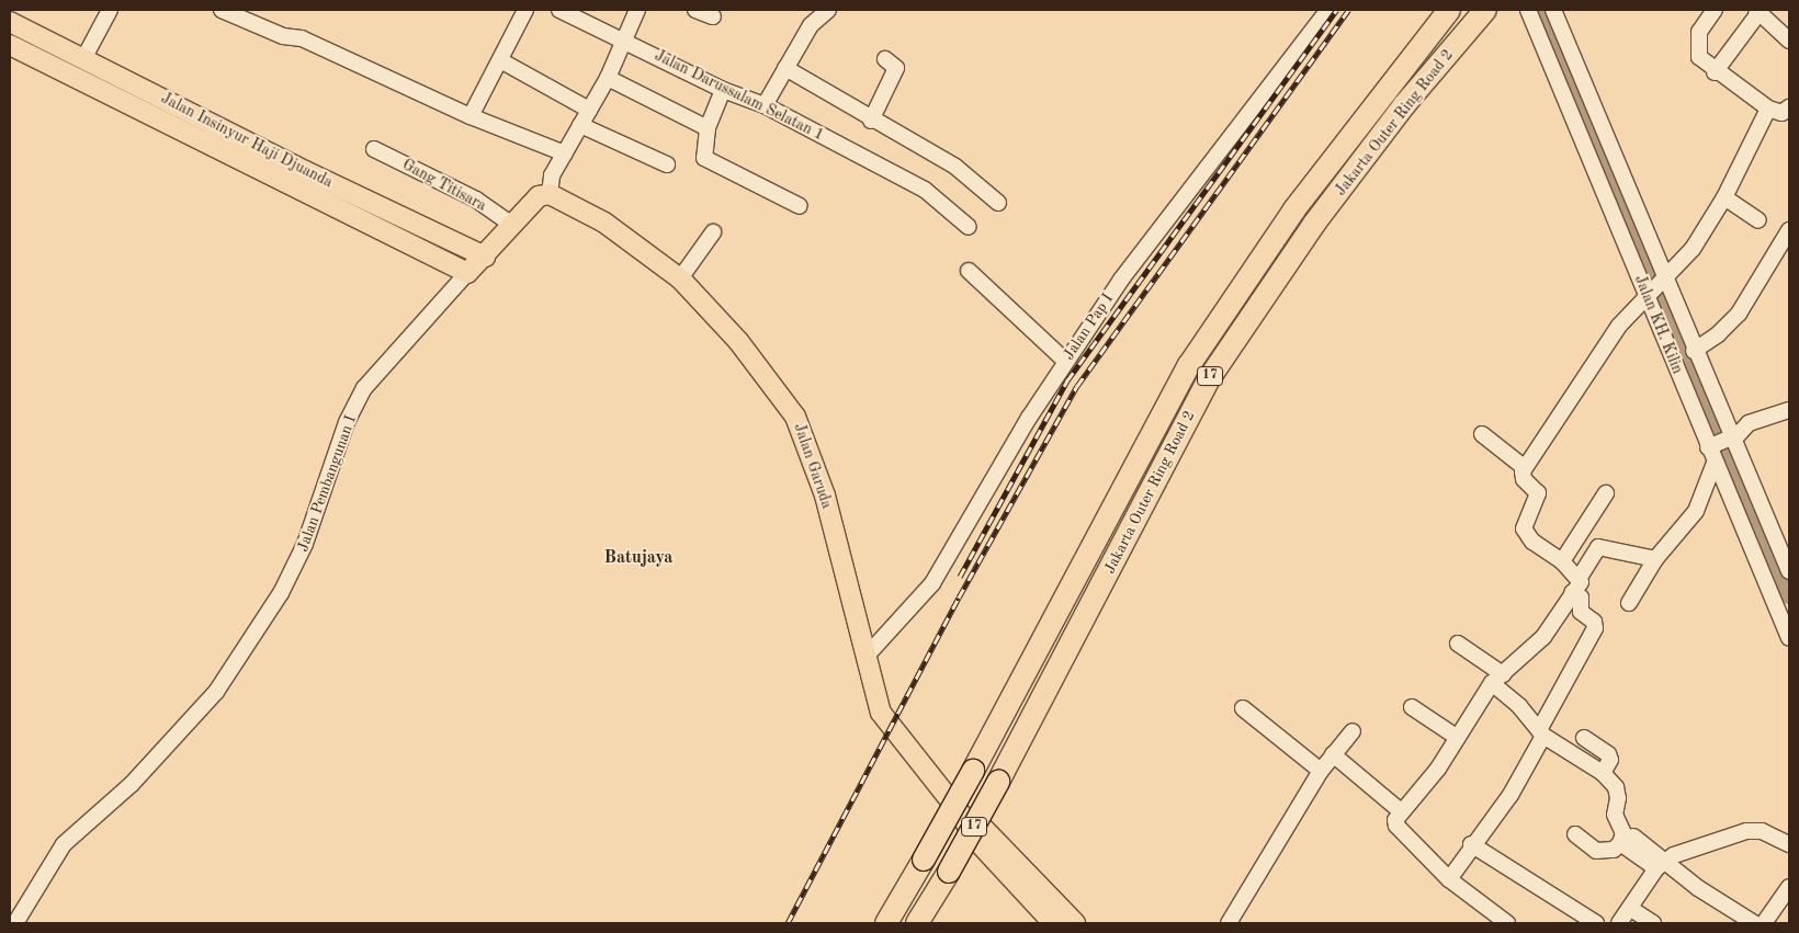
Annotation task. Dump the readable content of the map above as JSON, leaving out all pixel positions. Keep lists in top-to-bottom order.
{
  "streets": {
    "highway": ["Jakarta Outer Ring Road 2", "17"],
    "main road": ["Jalan Insinyur Haji Djuanda", "Jalan Garuda", "Jalan Pembangunan I"],
    "street": [
      "Jalan Darussalam Selatan 1",
      "Gang Titisara",
      "Jalan KH. Kilin",
      "Jalan Pap I"
    ]
  },
  "crossings": [
    ["Jalan Insinyur Haji Djuanda", "Jalan Pembangunan I"],
    ["Gang Titisara", "Jalan Pembangunan I"],
    ["Jalan Pap I", "Jalan Garuda"],
    ["Jalan Garuda", "Jalan Pembangunan I"]
  ],
  "districts": ["Batujaya"]
}
